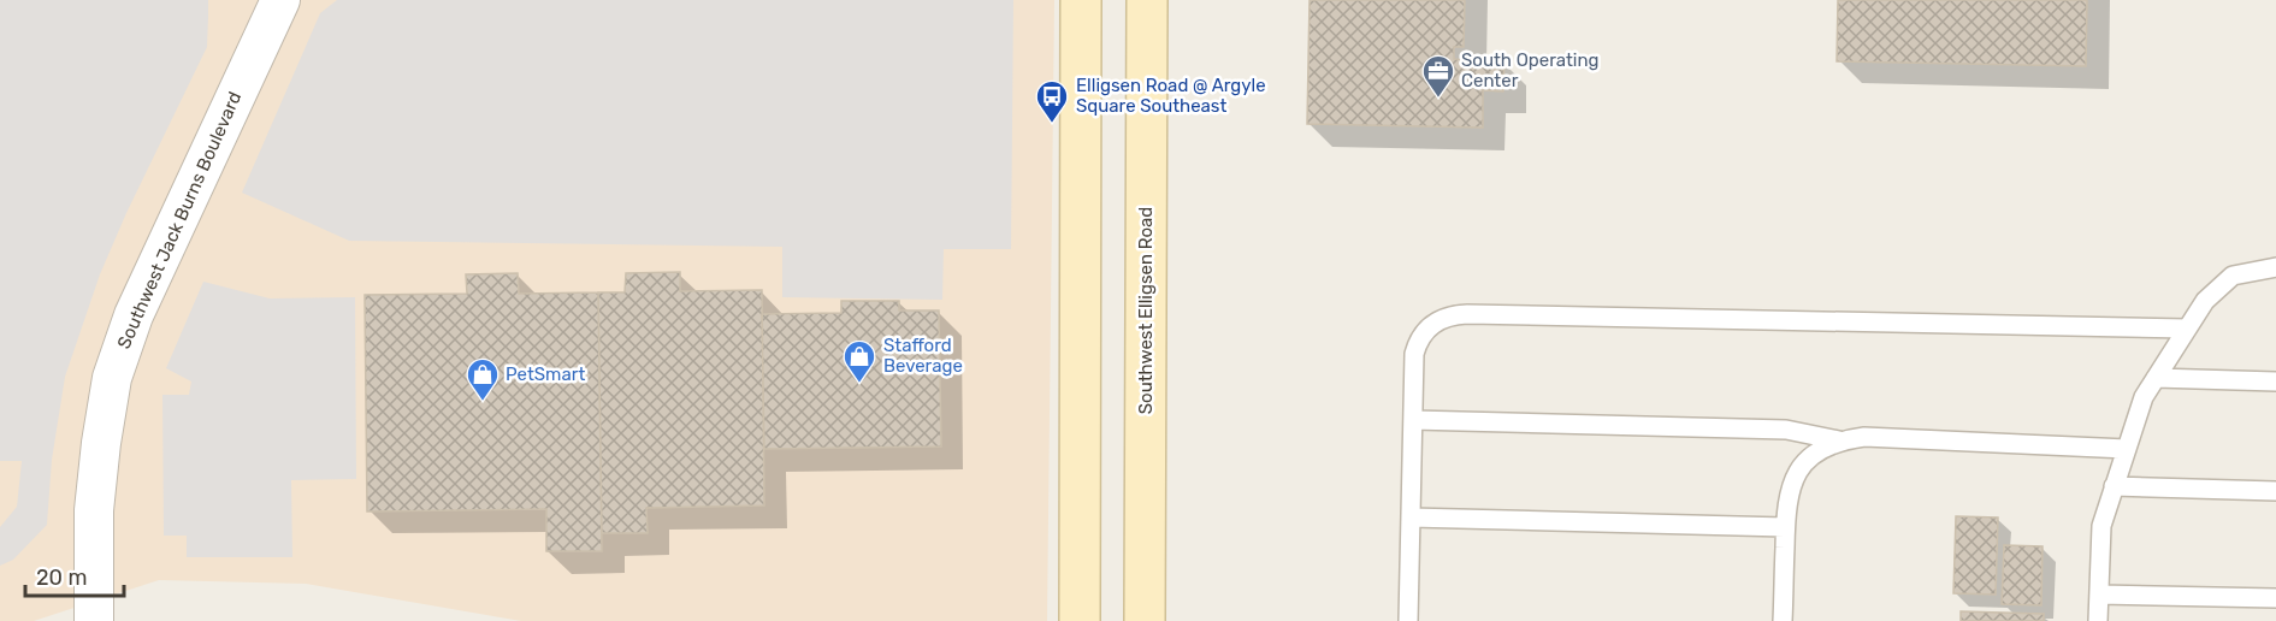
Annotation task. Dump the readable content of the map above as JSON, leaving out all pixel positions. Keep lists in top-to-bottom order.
{
  "streets": {
    "main road": ["Southwest Elligsen Road"],
    "street": ["Southwest Jack Burns Boulevard"]
  },
  "places": {
    "office": ["South Operating Center"],
    "bus stop": ["Elligsen Road @ Argyle Square Southeast"],
    "shop": ["Stafford Beverage", "PetSmart"]
  },
  "scale_bar": "20 m"
}
